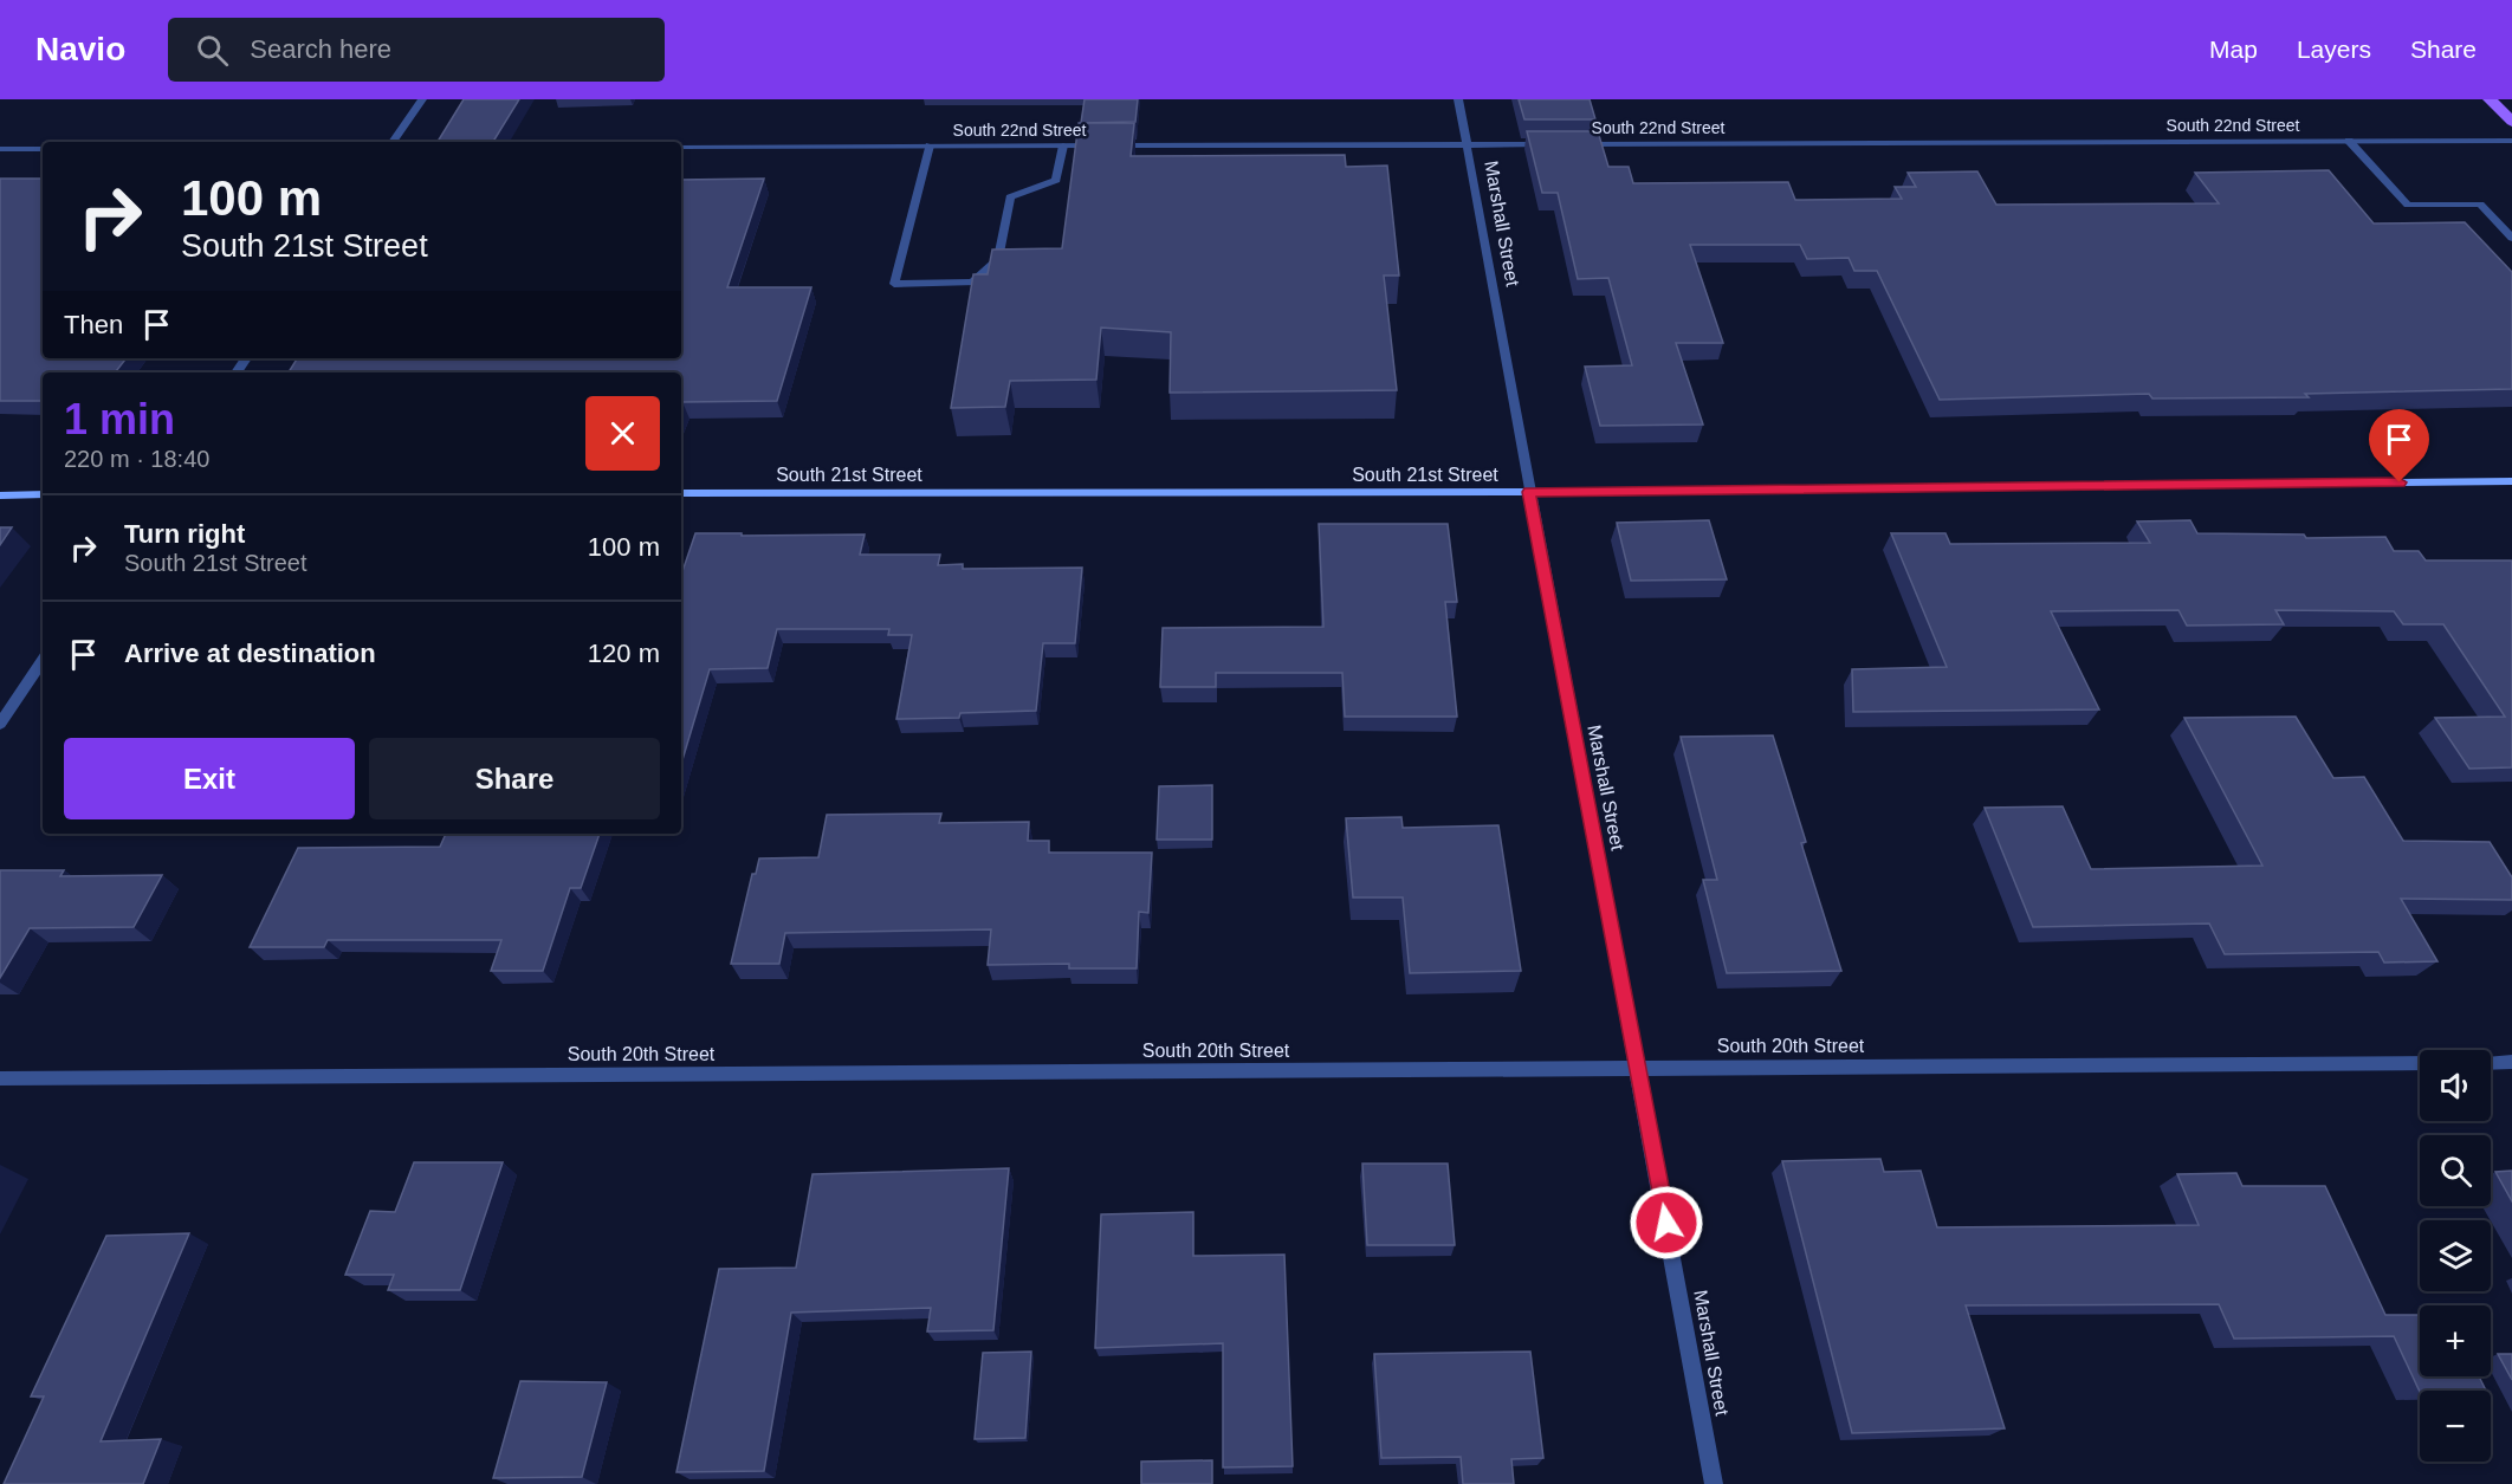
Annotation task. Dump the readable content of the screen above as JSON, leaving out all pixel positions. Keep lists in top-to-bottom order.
{
  "streets": {
    "street": [
      "South 22nd Street",
      "Marshall Street",
      "South 21st Street",
      "South 20th Street"
    ]
  },
  "crossings": [
    ["South 22nd Street", "Marshall Street"],
    ["Marshall Street", "South 21st Street"],
    ["Marshall Street", "South 20th Street"]
  ],
  "page": {
    "header": "Navio",
    "search": "Search here",
    "nav": ["Map", "Layers", "Share"],
    "turn": ["100 m", "South 21st Street"],
    "then": "Then",
    "heading": ["1 min", "220 m · 18:40"],
    "list": [
      {
        "name": "Turn right",
        "note": "South 21st Street",
        "value": "100 m"
      },
      {
        "name": "Arrive at destination",
        "value": "120 m"
      }
    ],
    "buttons": ["Exit", "Share"],
    "map_buttons": ["+", "−"]
  }
}
